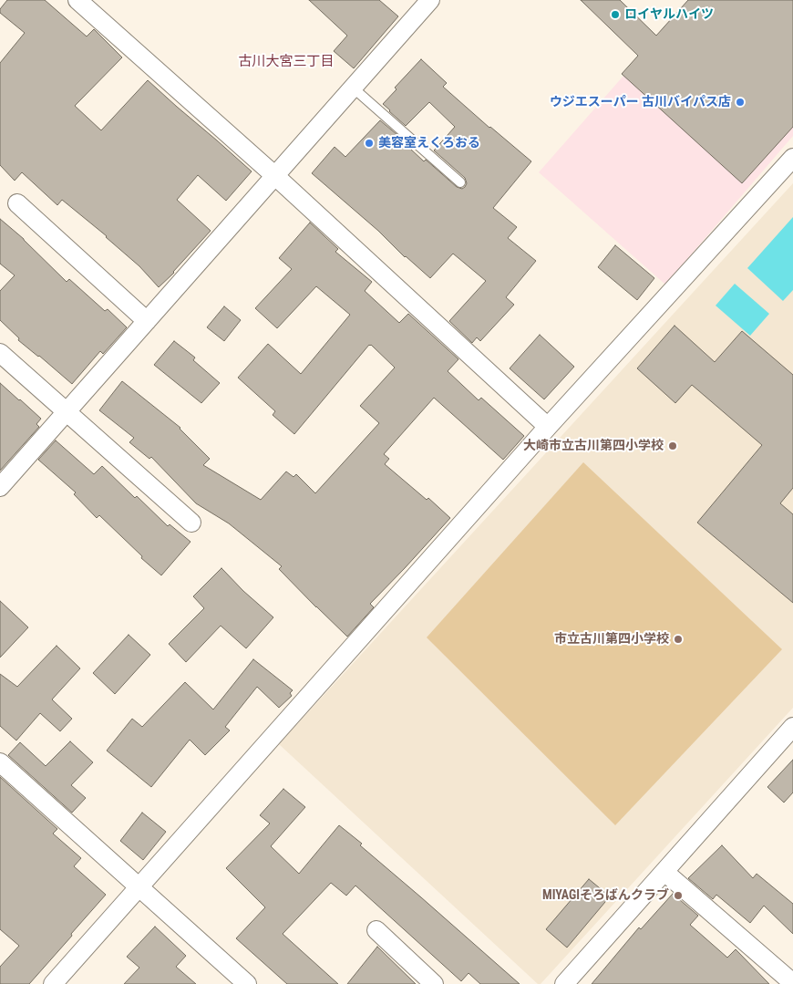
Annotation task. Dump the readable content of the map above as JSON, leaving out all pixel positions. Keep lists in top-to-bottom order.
{
  "districts": ["古川大宮三丁目"],
  "places": [
    "ロイヤルハイツ",
    "ウジエスーパー 古川バイパス店",
    "美容室えくろおる",
    "大崎市立古川第四小学校",
    "市立古川第四小学校",
    "MIYAGIそろばんクラブ"
  ]
}
